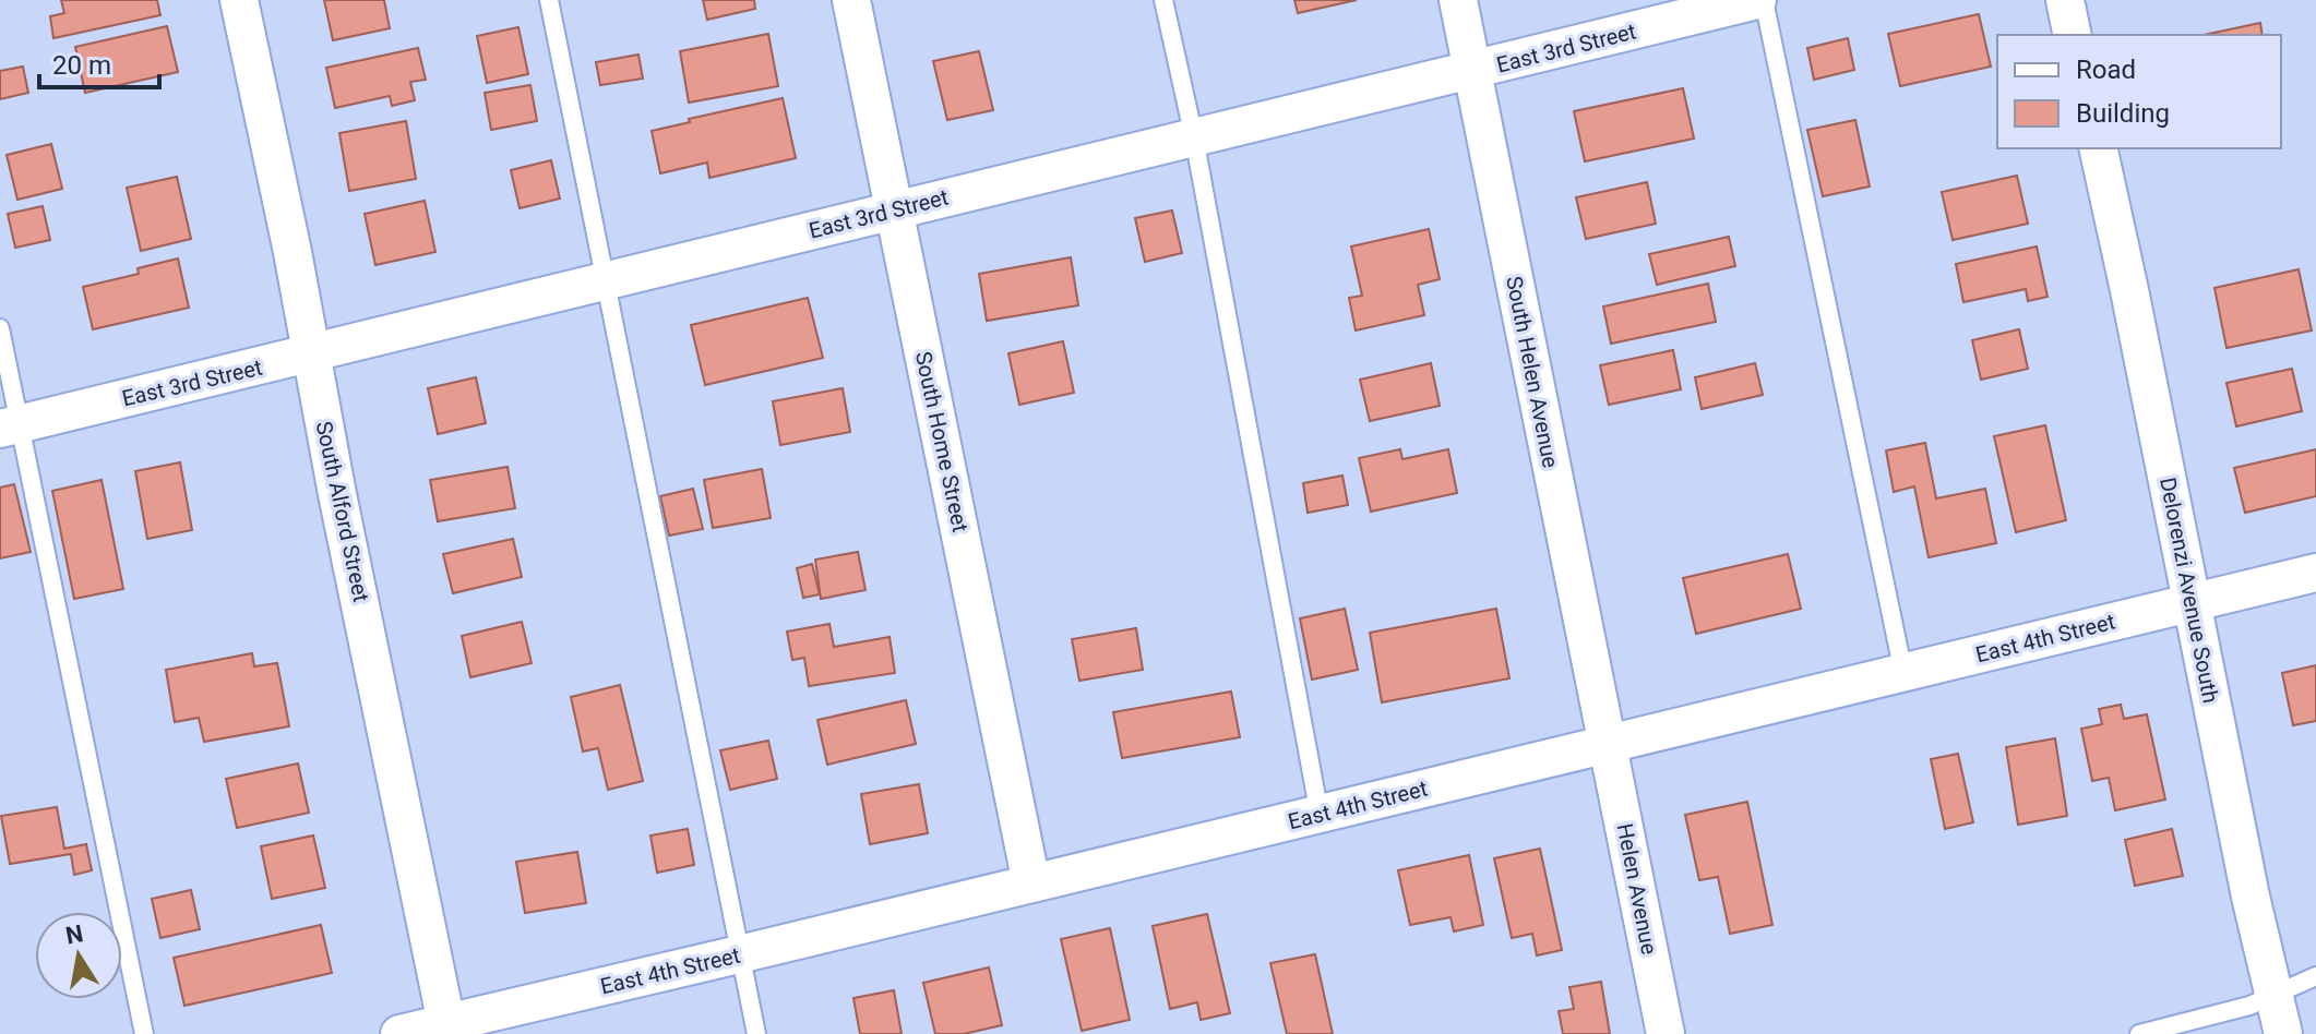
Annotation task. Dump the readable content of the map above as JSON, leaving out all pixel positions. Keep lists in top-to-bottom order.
{
  "streets": {
    "street": [
      "East 3rd Street",
      "South Helen Avenue",
      "South Home Street",
      "South Alford Street",
      "Delorenzi Avenue South",
      "East 4th Street",
      "Helen Avenue"
    ]
  },
  "crossings": [
    ["East 3rd Street", "South Helen Avenue"],
    ["East 3rd Street", "South Home Street"],
    ["East 3rd Street", "South Alford Street"],
    ["South Helen Avenue", "East 4th Street"],
    ["South Helen Avenue", "Helen Avenue"],
    ["South Home Street", "East 4th Street"],
    ["South Alford Street", "East 4th Street"],
    ["Delorenzi Avenue South", "East 4th Street"],
    ["East 4th Street", "Helen Avenue"]
  ],
  "legend": ["Road", "Building"],
  "scale_bar": "20 m",
  "north": "top"
}
